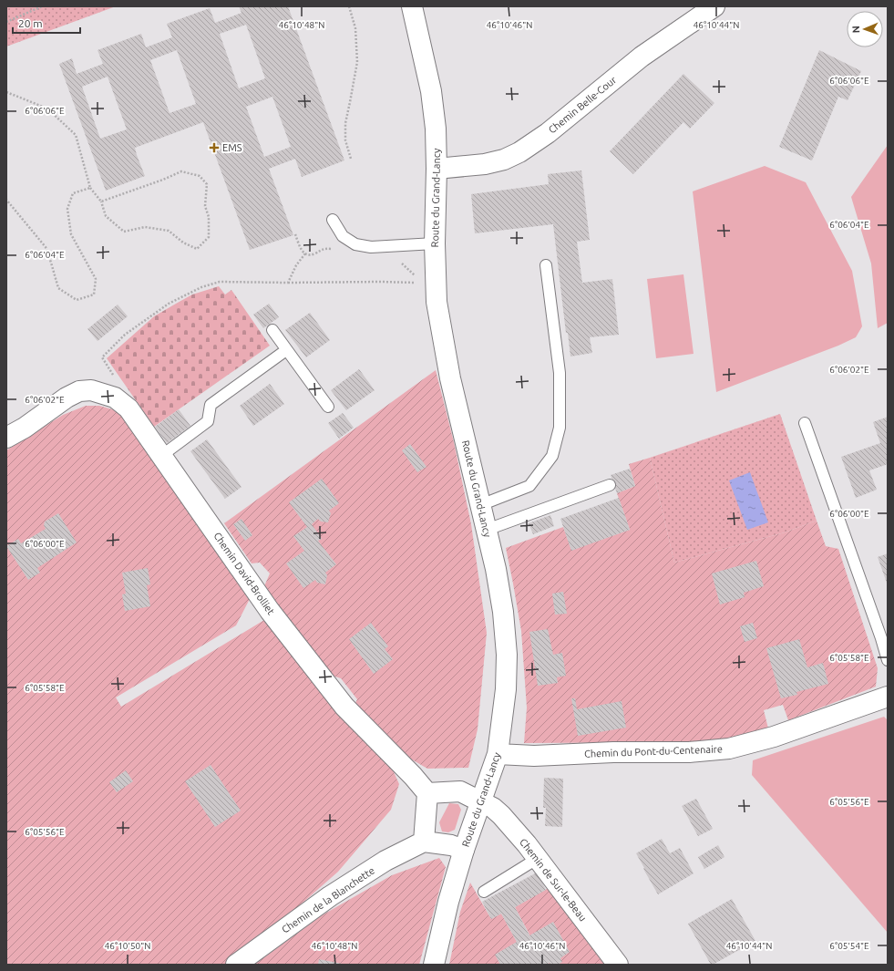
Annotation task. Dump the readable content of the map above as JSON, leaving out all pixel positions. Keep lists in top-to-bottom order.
{
  "streets": {
    "street": [
      "Chemin Belle-Cour",
      "Route du Grand-Lancy",
      "Chemin David-Brolliet",
      "Chemin du Pont-du-Centenaire",
      "Chemin de Sur-le-Beau",
      "Chemin de la Blanchette"
    ]
  },
  "crossings": [
    ["Chemin Belle-Cour", "Route du Grand-Lancy"],
    ["Route du Grand-Lancy", "Chemin du Pont-du-Centenaire"],
    ["Route du Grand-Lancy", "Chemin de Sur-le-Beau"]
  ],
  "places": {
    "health": ["EMS"]
  },
  "scale_bar": "20 m",
  "north": "left",
  "coordinates": [
    "46°10'48\"N",
    "46°10'46\"N",
    "46°10'44\"N",
    "6°06'06\"E",
    "6°06'04\"E",
    "6°06'02\"E",
    "6°06'00\"E",
    "6°05'58\"E",
    "6°05'56\"E",
    "46°10'50\"N",
    "6°05'54\"E"
  ]
}
